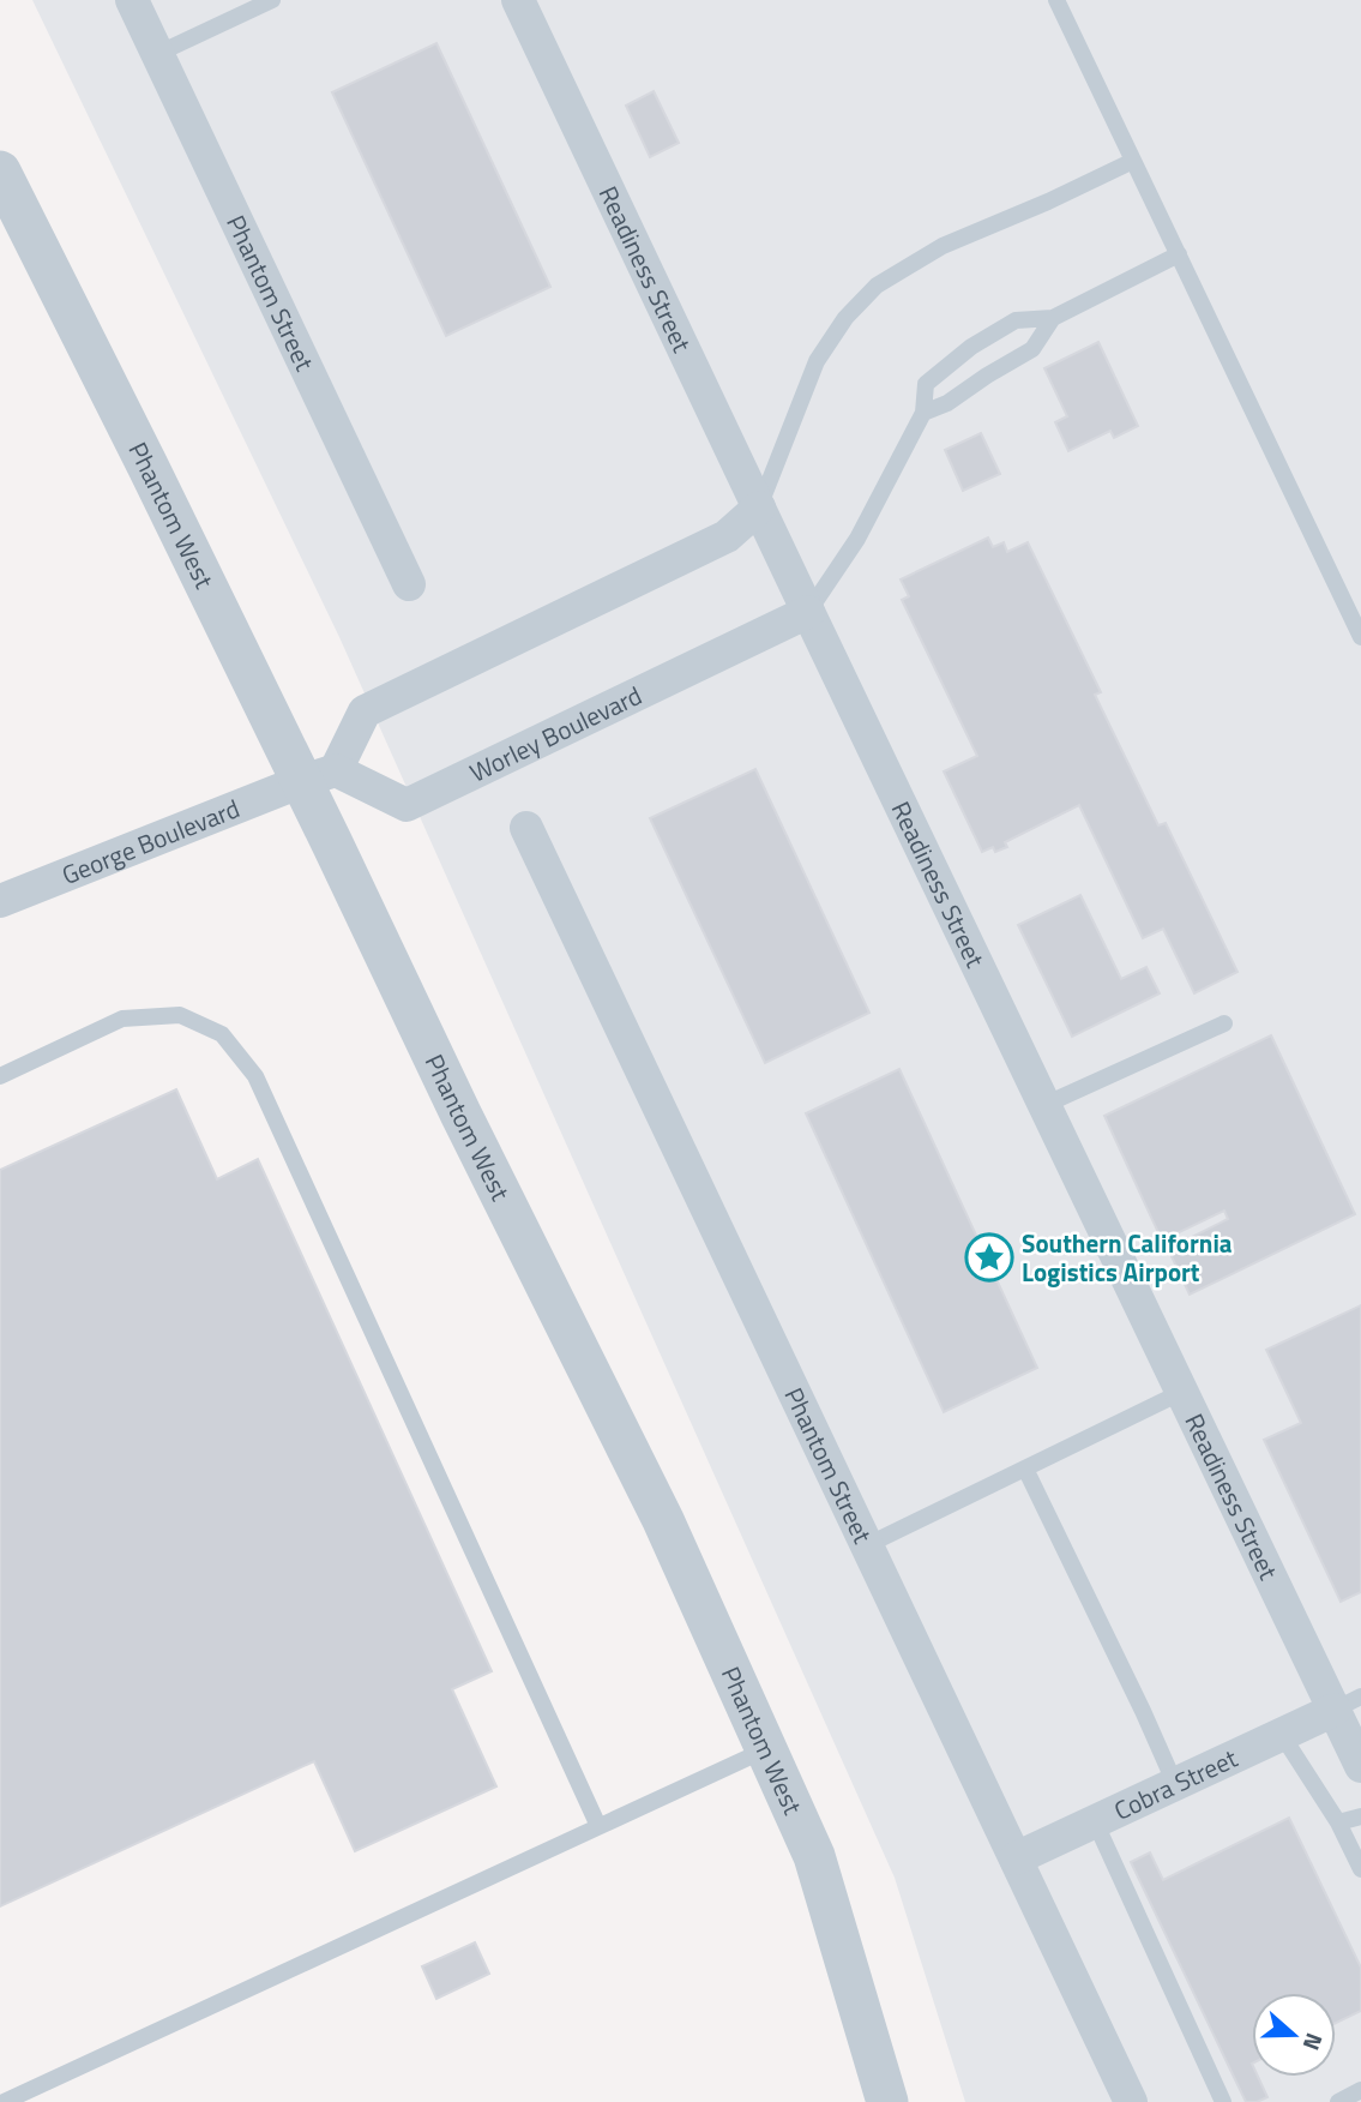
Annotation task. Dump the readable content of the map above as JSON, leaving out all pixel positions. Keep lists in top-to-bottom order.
{
  "streets": {
    "street": [
      "Readiness Street",
      "Phantom Street",
      "Phantom West",
      "Worley Boulevard",
      "George Boulevard",
      "Cobra Street"
    ]
  },
  "crossings": [
    ["Readiness Street", "Worley Boulevard"],
    ["Readiness Street", "Cobra Street"],
    ["Phantom Street", "Cobra Street"],
    ["Phantom West", "Worley Boulevard"],
    ["Phantom West", "George Boulevard"],
    ["Worley Boulevard", "George Boulevard"]
  ],
  "places": {
    "place": ["Southern California Logistics Airport"]
  },
  "north": "right"
}
